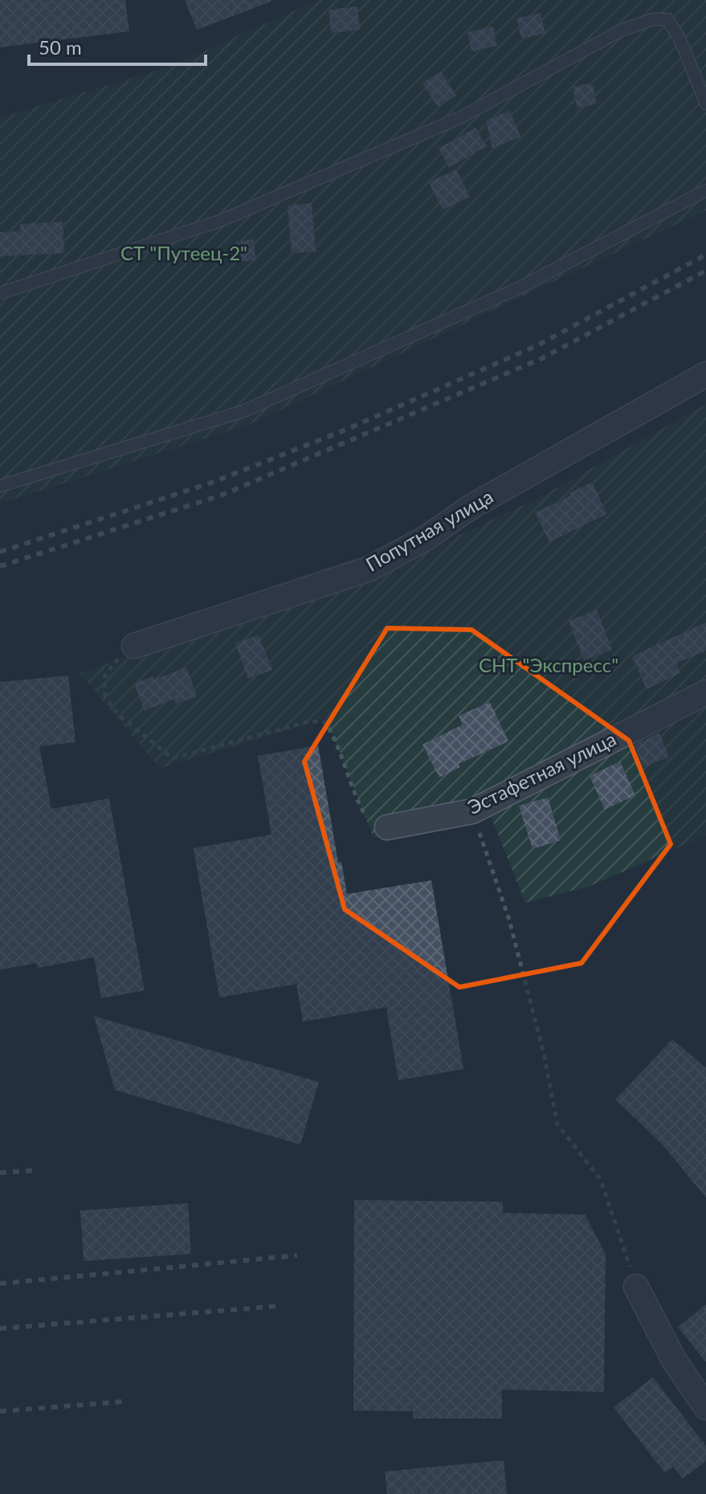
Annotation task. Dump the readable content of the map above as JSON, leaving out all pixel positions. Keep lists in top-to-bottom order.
{
  "streets": {
    "street": ["Попутная улица", "Эстафетная улица"]
  },
  "parks": ["СТ \"Путеец-2\"", "СНТ \"Экспресс\""],
  "scale_bar": "50 m"
}
